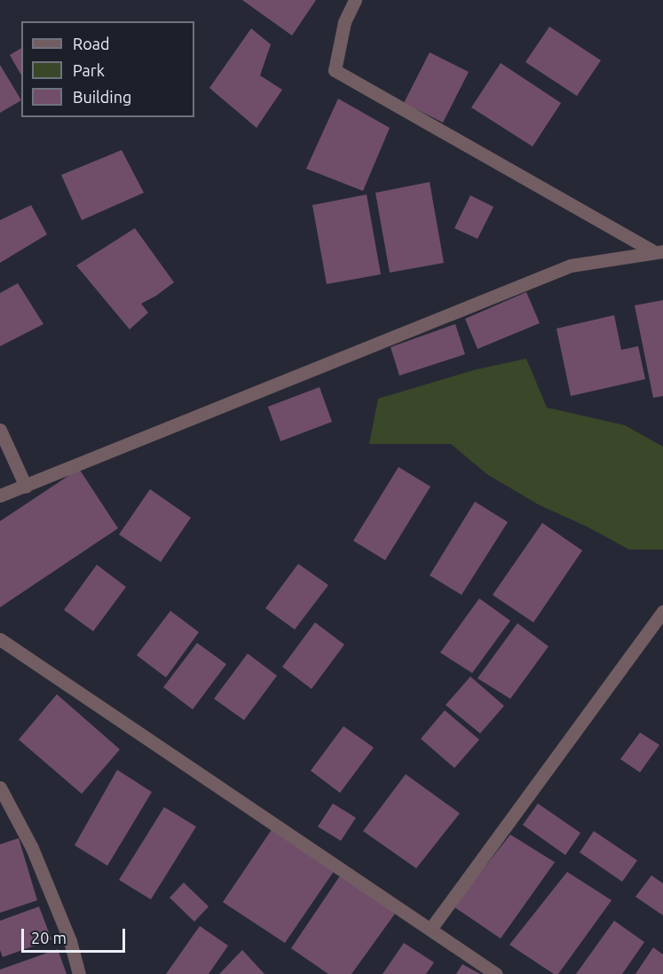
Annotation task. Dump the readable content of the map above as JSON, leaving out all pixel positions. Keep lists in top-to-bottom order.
{
  "legend": ["Road", "Park", "Building"],
  "scale_bar": "20 m"
}
